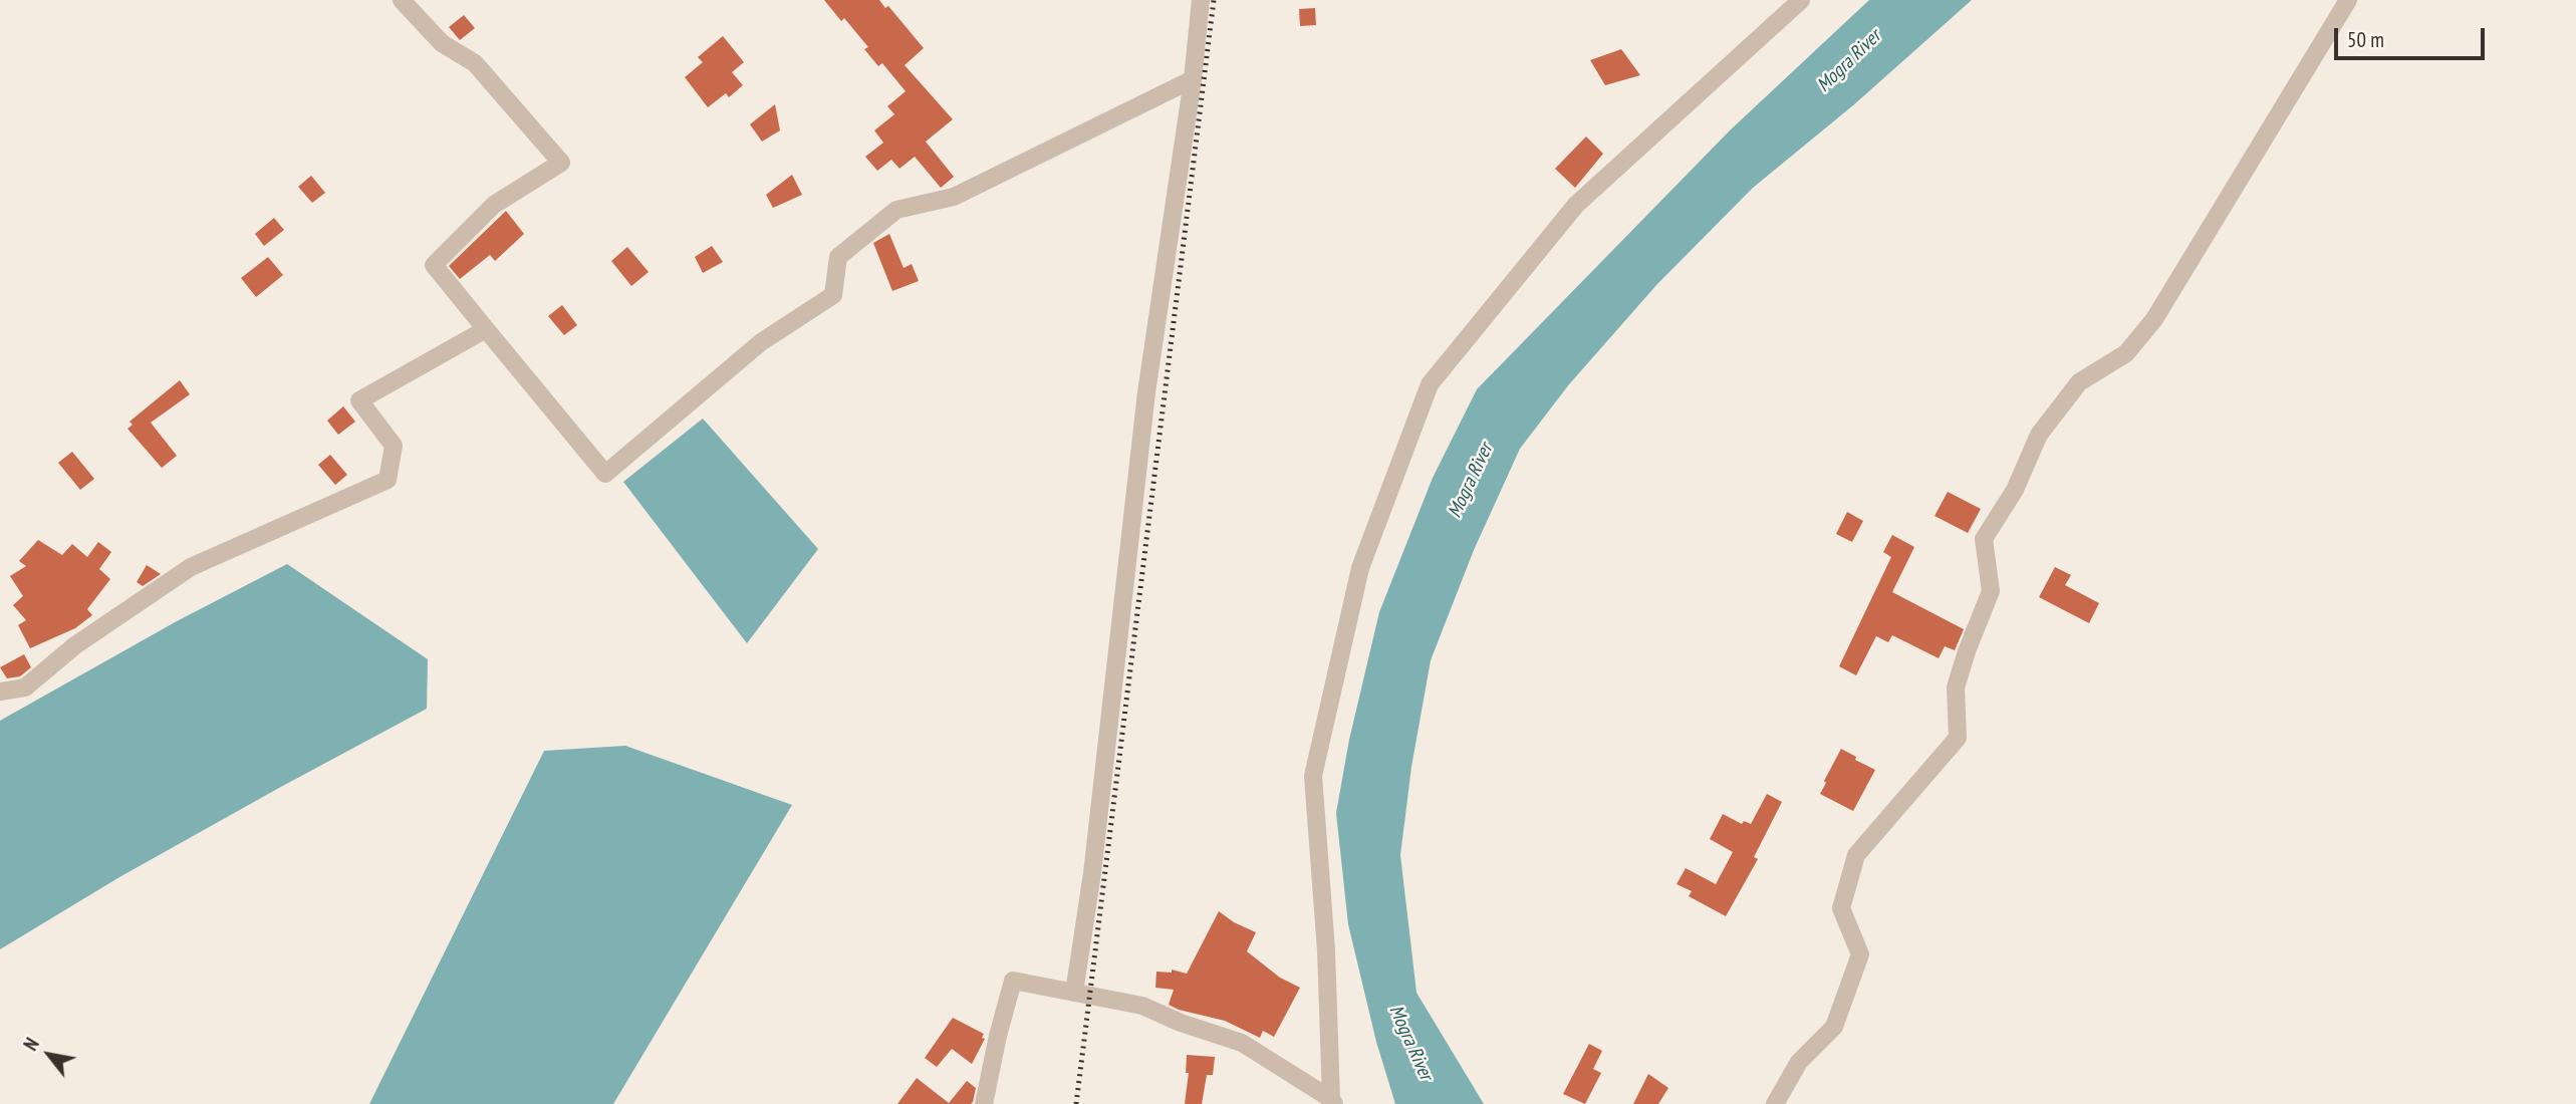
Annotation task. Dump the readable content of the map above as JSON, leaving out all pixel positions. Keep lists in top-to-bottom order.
{
  "water": ["Mogra River"],
  "scale_bar": "50 m",
  "north": "top left"
}
